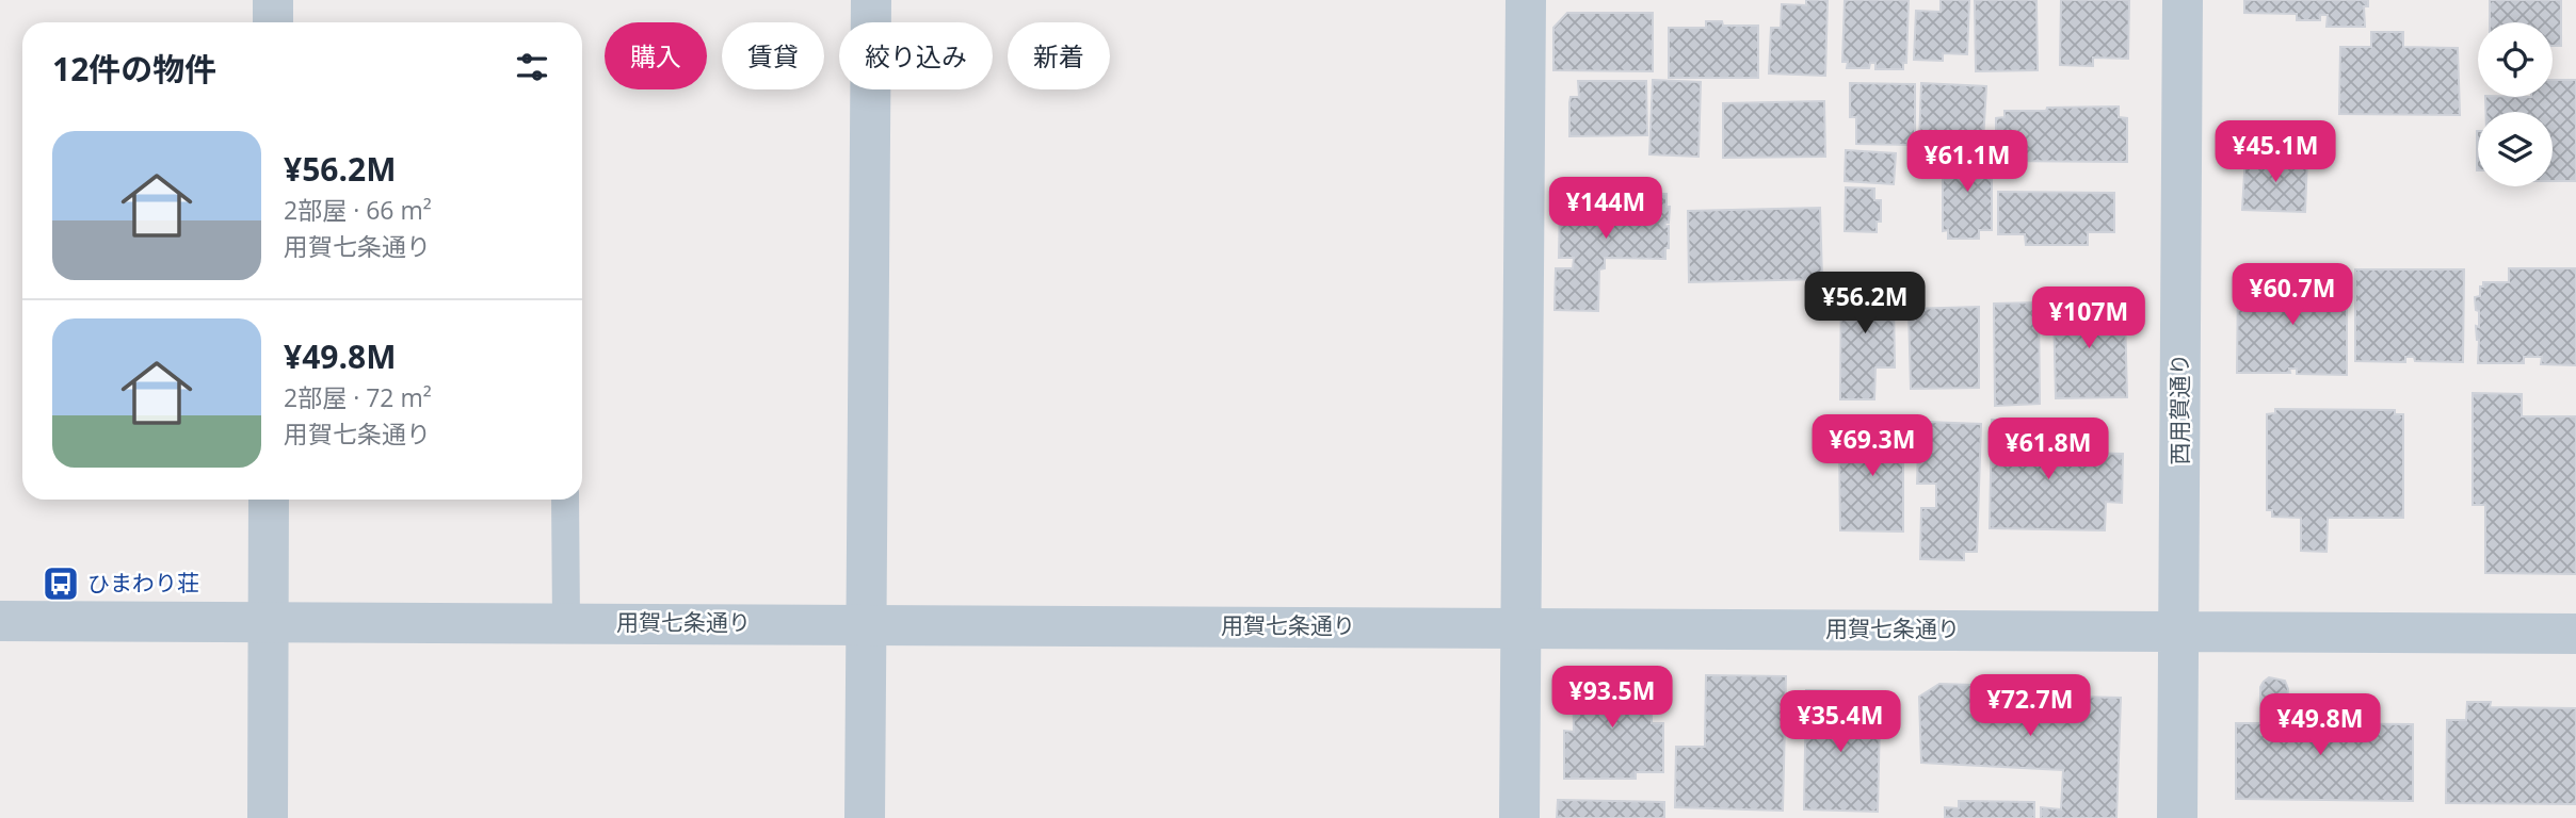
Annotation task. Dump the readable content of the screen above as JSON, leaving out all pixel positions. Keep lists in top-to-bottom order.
{
  "streets": {
    "street": ["西用賀通り", "用賀七条通り"]
  },
  "crossings": [
    ["西用賀通り", "用賀七条通り"]
  ],
  "places": {
    "bus stop": ["ひまわり荘"]
  },
  "page": {
    "chip": [
      "購入",
      "賃貸",
      "絞り込み",
      "新着"
    ],
    "heading": "12件の物件",
    "list": [
      {
        "name": "¥56.2M",
        "note": "2部屋 · 66 m² · 用賀七条通り"
      },
      {
        "name": "¥49.8M",
        "note": "2部屋 · 72 m² · 用賀七条通り"
      }
    ],
    "price": [
      "¥45.1M",
      "¥61.1M",
      "¥144M",
      "¥60.7M",
      "¥56.2M",
      "¥107M",
      "¥69.3M",
      "¥61.8M",
      "¥93.5M",
      "¥72.7M",
      "¥35.4M",
      "¥49.8M"
    ]
  }
}
